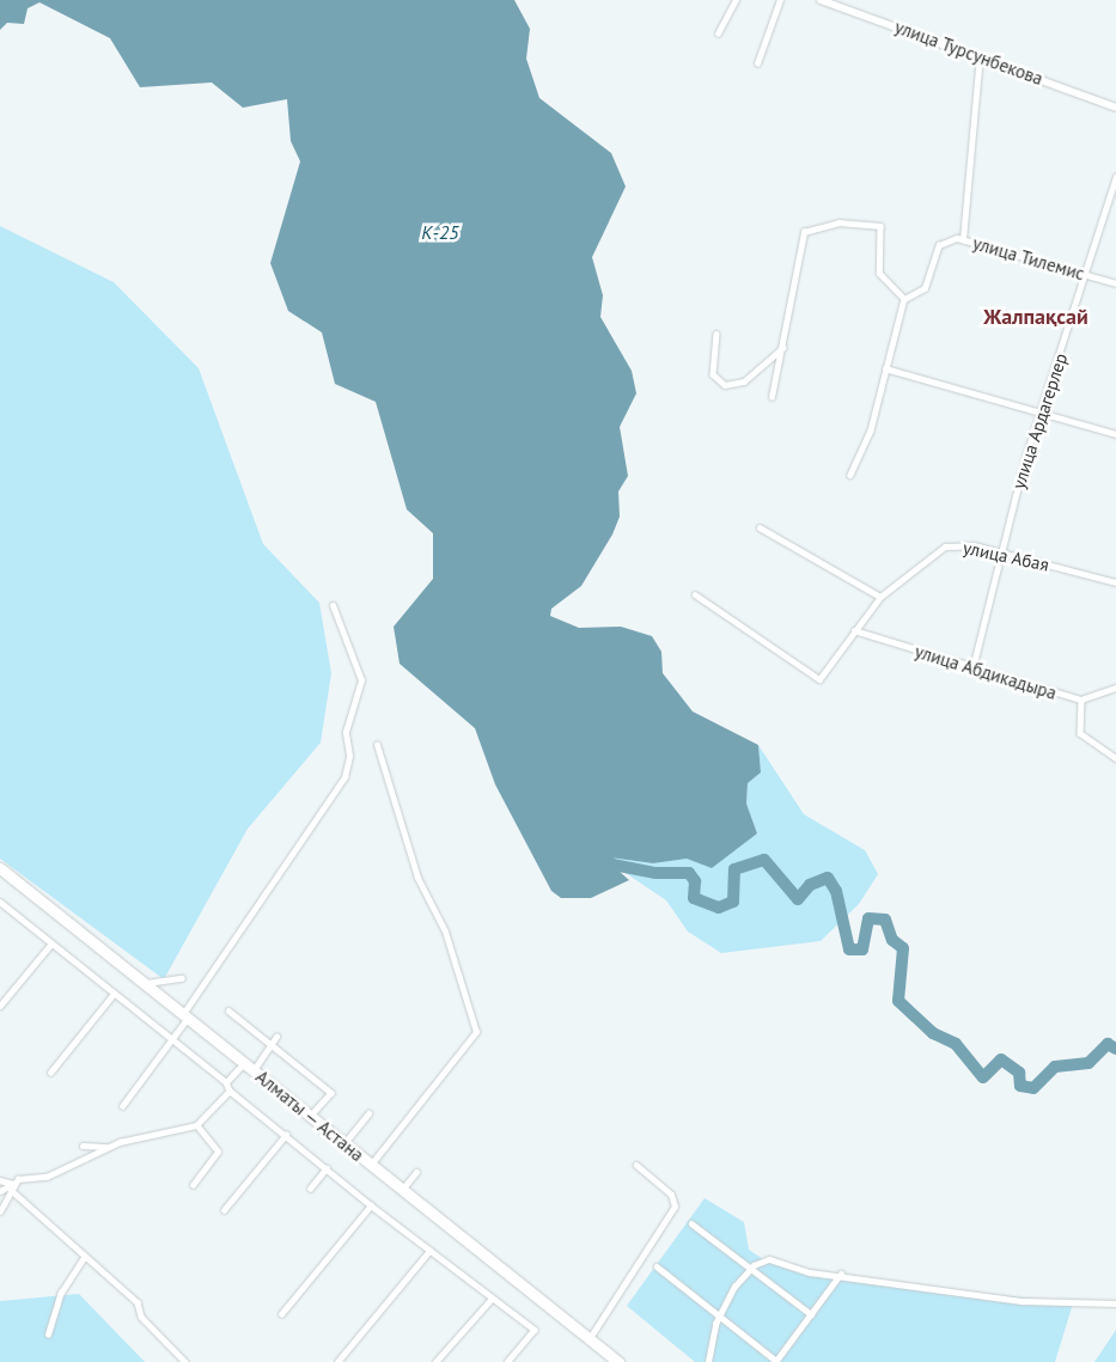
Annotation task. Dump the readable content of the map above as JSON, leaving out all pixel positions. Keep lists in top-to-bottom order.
{
  "streets": {
    "highway": ["Алматы — Астана"],
    "street": [
      "улица Турсунбекова",
      "улица Тилемис",
      "улица Ардагерлер",
      "улица Абая",
      "улица Абдикадыра"
    ]
  },
  "crossings": [
    ["улица Тилемис", "улица Ардагерлер"],
    ["улица Ардагерлер", "улица Абая"],
    ["улица Ардагерлер", "улица Абдикадыра"],
    ["улица Абая", "улица Абдикадыра"]
  ],
  "districts": ["Жалпақсай"],
  "water": ["К-25"]
}
